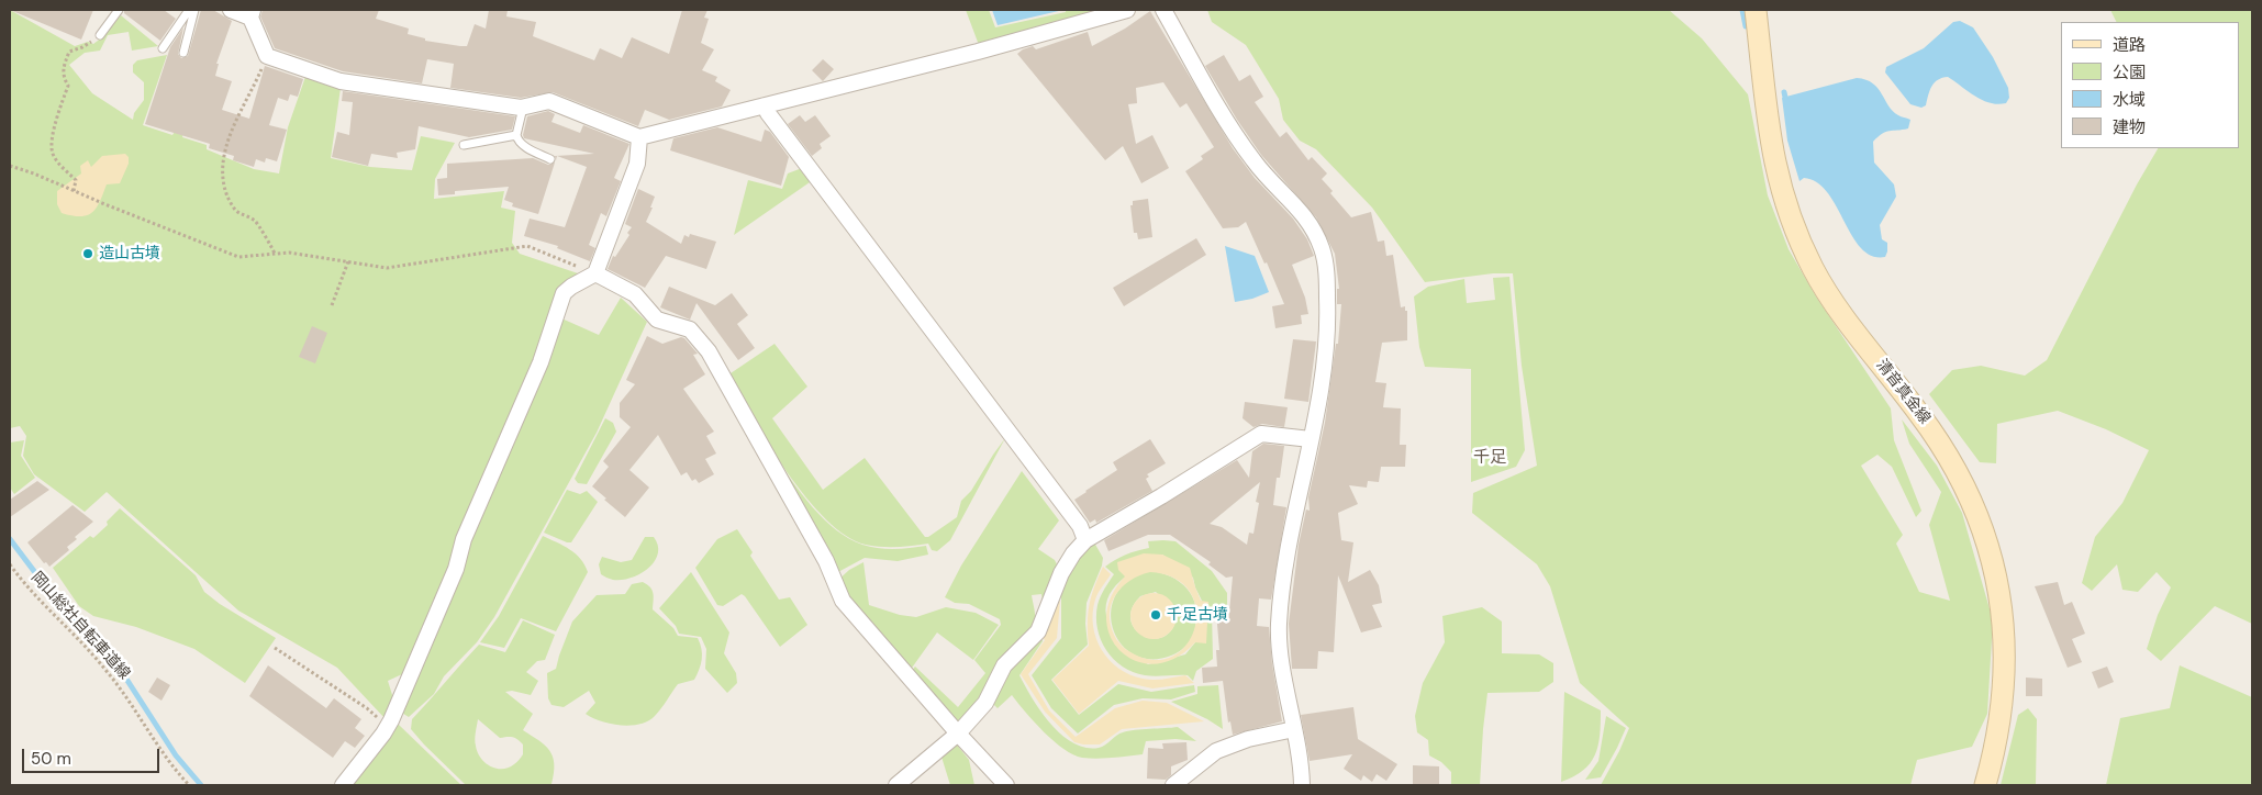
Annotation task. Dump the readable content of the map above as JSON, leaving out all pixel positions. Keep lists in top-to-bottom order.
{
  "streets": {
    "main road": ["清音真金線"],
    "path": ["岡山総社自転車道線"]
  },
  "districts": ["千足"],
  "places": ["造山古墳", "千足古墳"],
  "legend": [
    "道路",
    "公園",
    "水域",
    "建物"
  ],
  "scale_bar": "50 m"
}
